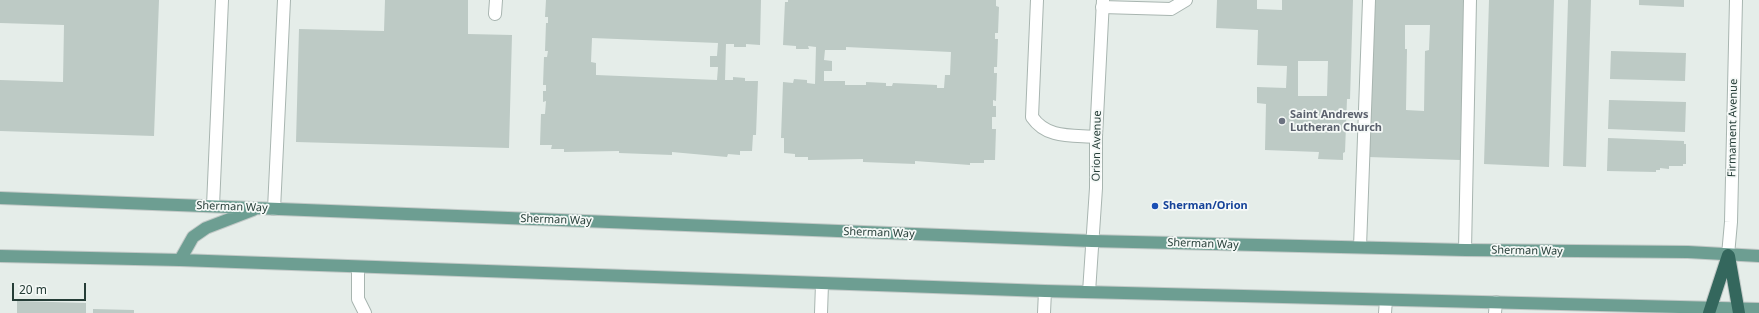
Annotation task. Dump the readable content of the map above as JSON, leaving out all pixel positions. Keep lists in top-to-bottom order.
{
  "streets": {
    "main road": ["Sherman Way"],
    "street": ["Firmament Avenue", "Orion Avenue"]
  },
  "crossings": [
    ["Firmament Avenue", "Sherman Way"],
    ["Orion Avenue", "Sherman Way"]
  ],
  "places": ["Saint Andrews Lutheran Church", "Sherman/Orion"],
  "scale_bar": "20 m"
}
